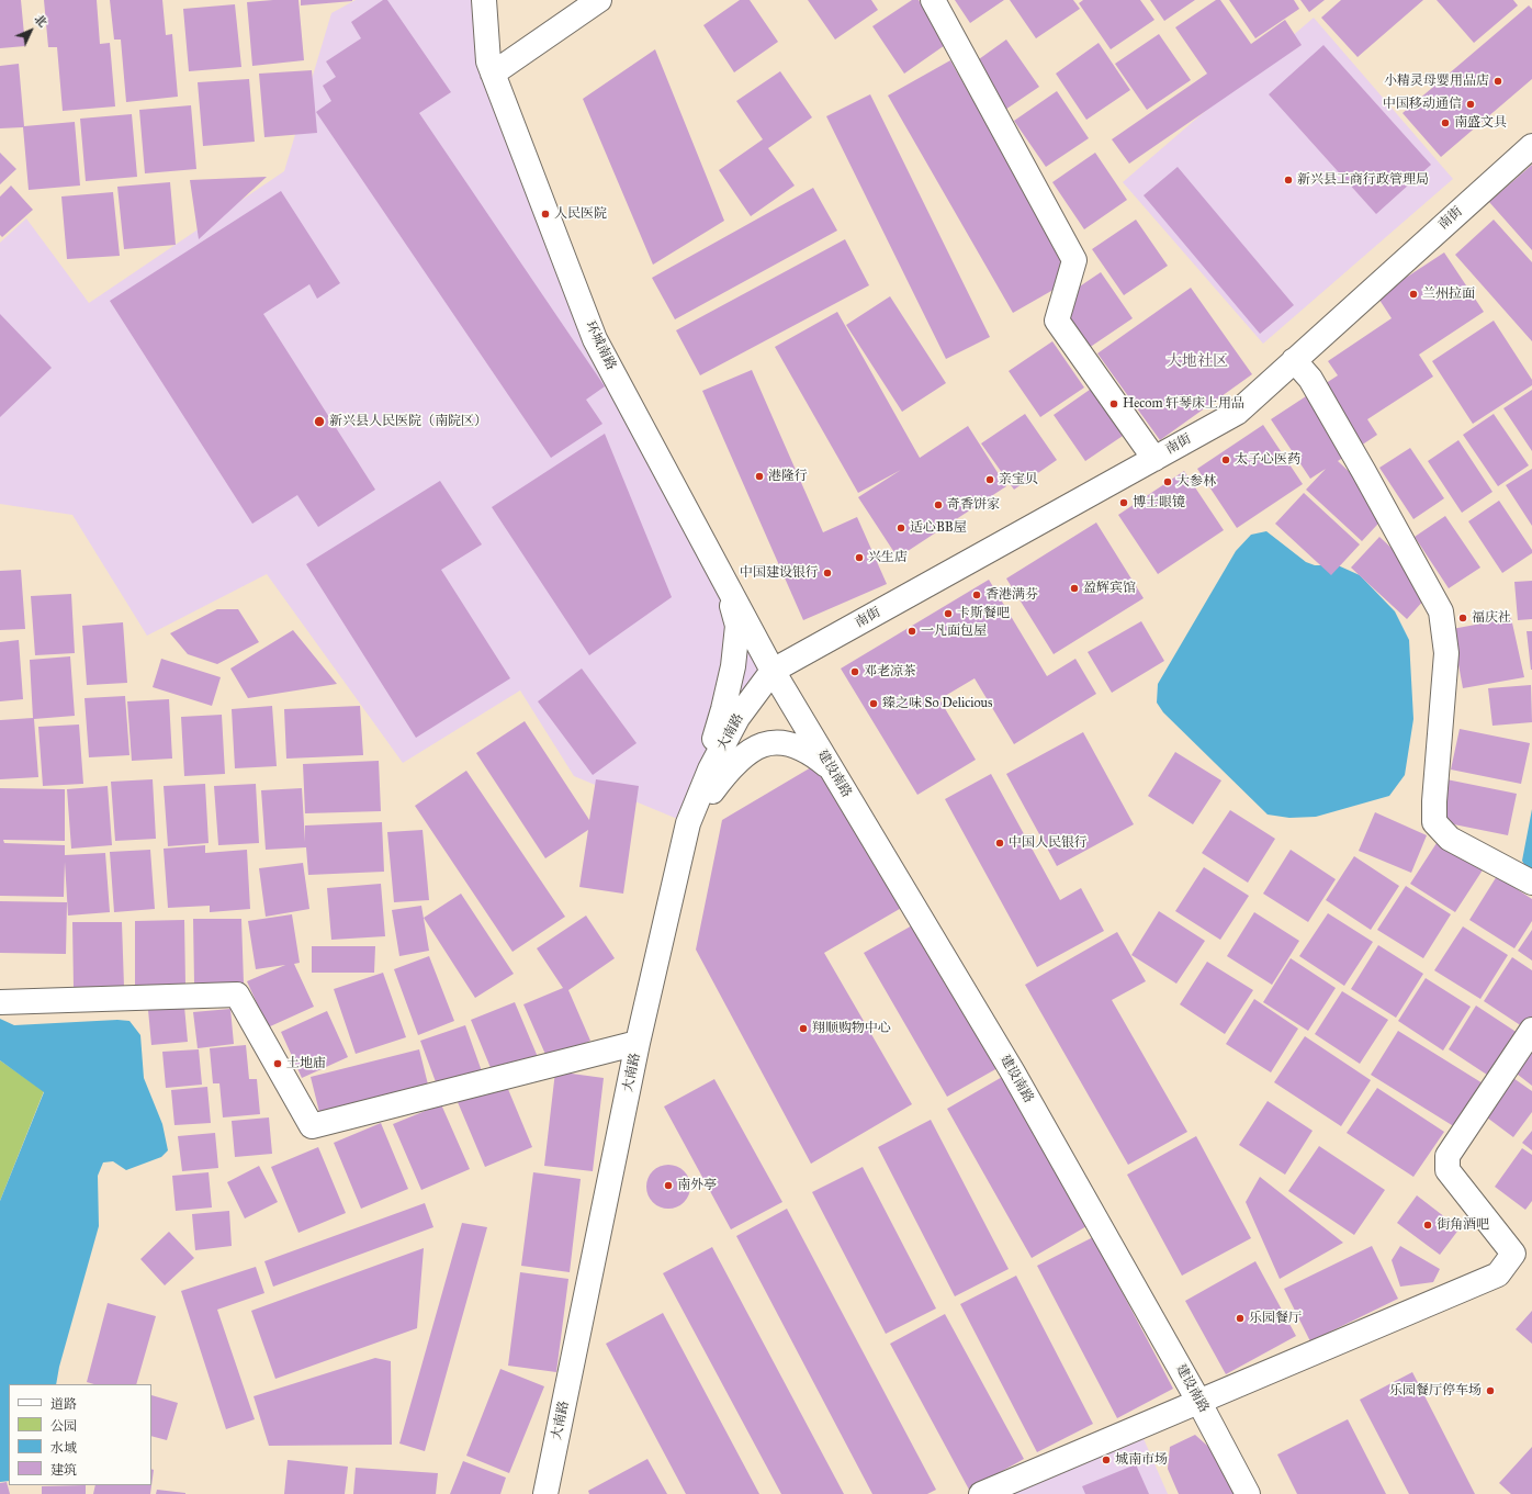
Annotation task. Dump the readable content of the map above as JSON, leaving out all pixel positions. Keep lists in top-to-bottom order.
{
  "streets": {
    "street": [
      "南街",
      "环城南路",
      "大南路",
      "建设南路"
    ]
  },
  "crossings": [
    ["南街", "环城南路"],
    ["南街", "大南路"],
    ["南街", "建设南路"],
    ["环城南路", "大南路"],
    ["环城南路", "建设南路"],
    ["大南路", "建设南路"]
  ],
  "districts": ["大地社区"],
  "places": [
    "小精灵母婴用品店",
    "中国移动通信",
    "南盛文具",
    "新兴县工商行政管理局",
    "人民医院",
    "兰州拉面",
    "Hecom 轩琴床上用品",
    "新兴县人民医院（南院区）",
    "太子心医药",
    "港隆行",
    "亲宝贝",
    "大参林",
    "博士眼镜",
    "奇香饼家",
    "适心BB屋",
    "兴生店",
    "中国建设银行",
    "盈辉宾馆",
    "香港满芬",
    "卡斯餐吧",
    "福庆社",
    "一凡面包屋",
    "邓老凉茶",
    "臻之味 So Delicious",
    "中国人民银行",
    "翔顺购物中心",
    "土地庙",
    "南外亭",
    "街角酒吧",
    "乐园餐厅",
    "乐园餐厅停车场",
    "城南市场"
  ],
  "legend": [
    "道路",
    "公园",
    "水域",
    "建筑"
  ],
  "north": "top right"
}
